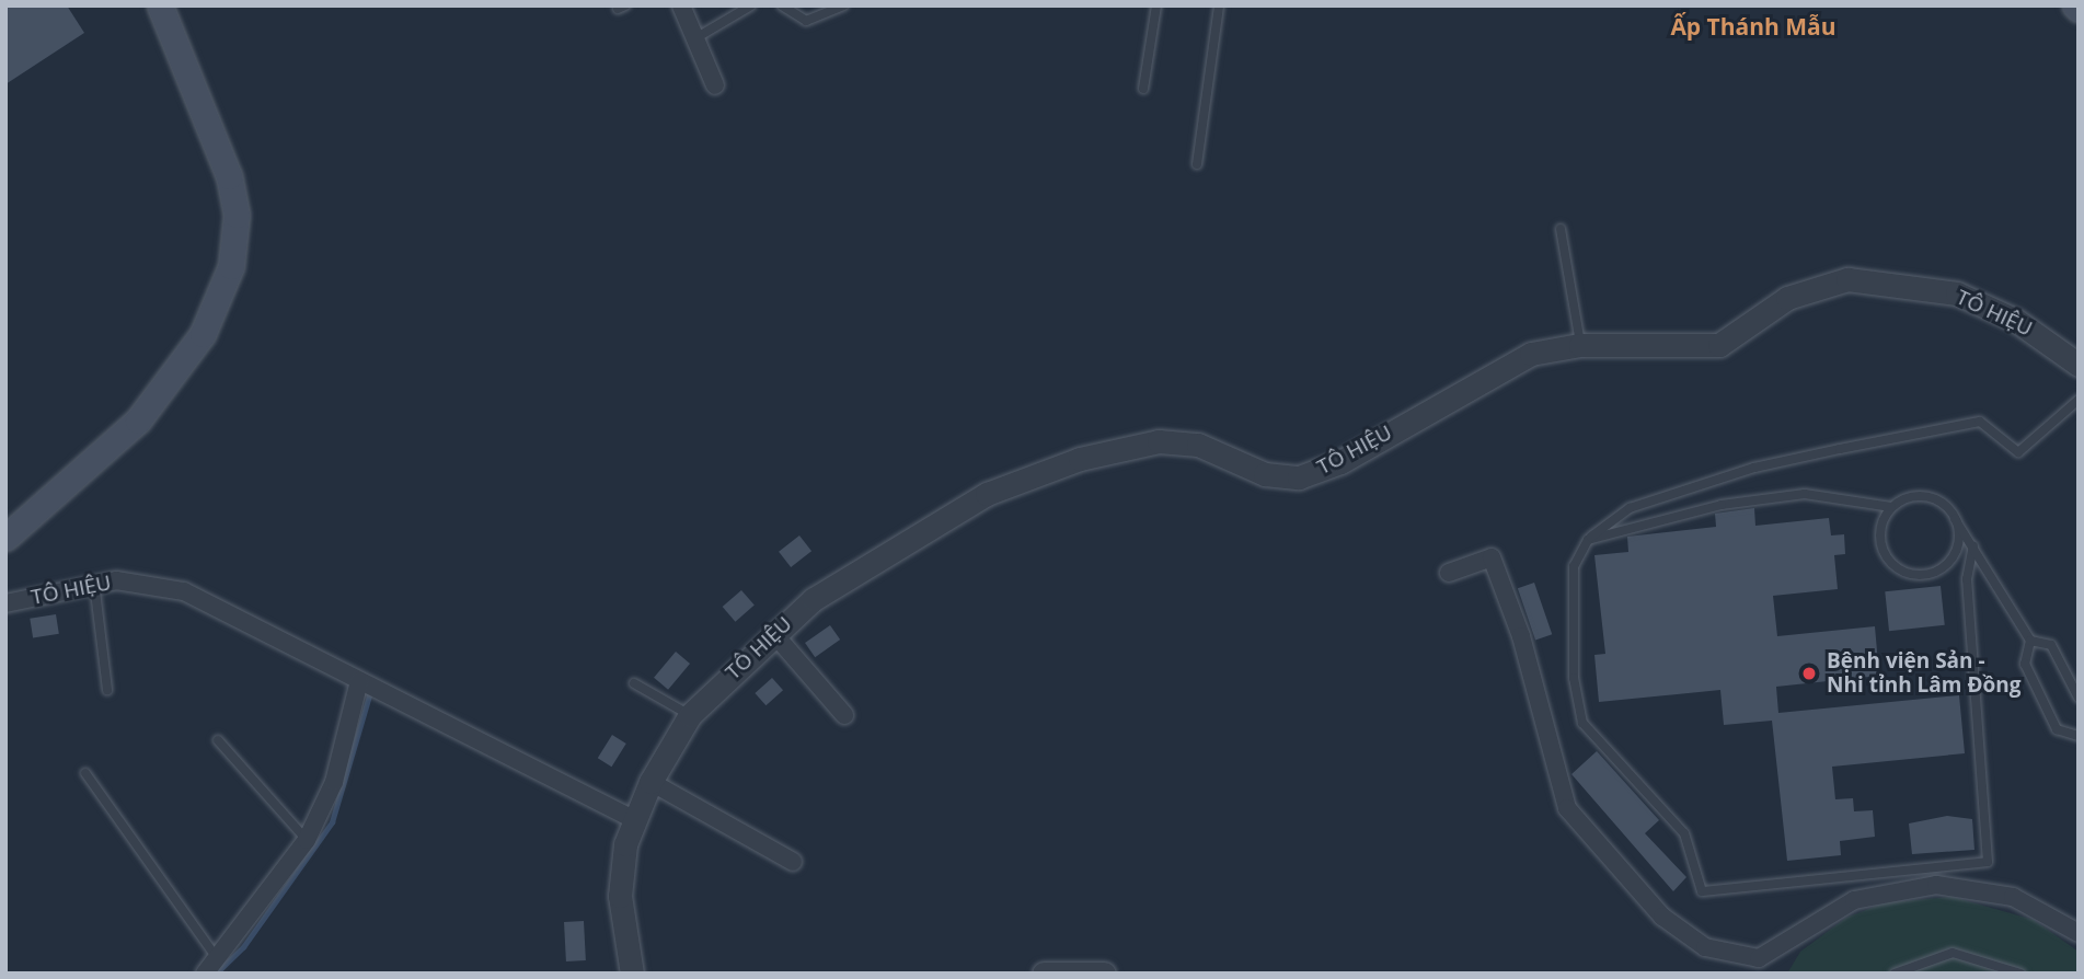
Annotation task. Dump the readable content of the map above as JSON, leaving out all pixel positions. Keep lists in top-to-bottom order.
{
  "streets": {
    "street": ["TÔ HIỆU"]
  },
  "districts": ["Ấp Thánh Mẫu"],
  "places": ["Bệnh viện Sản - Nhi tỉnh Lâm Đồng"]
}
